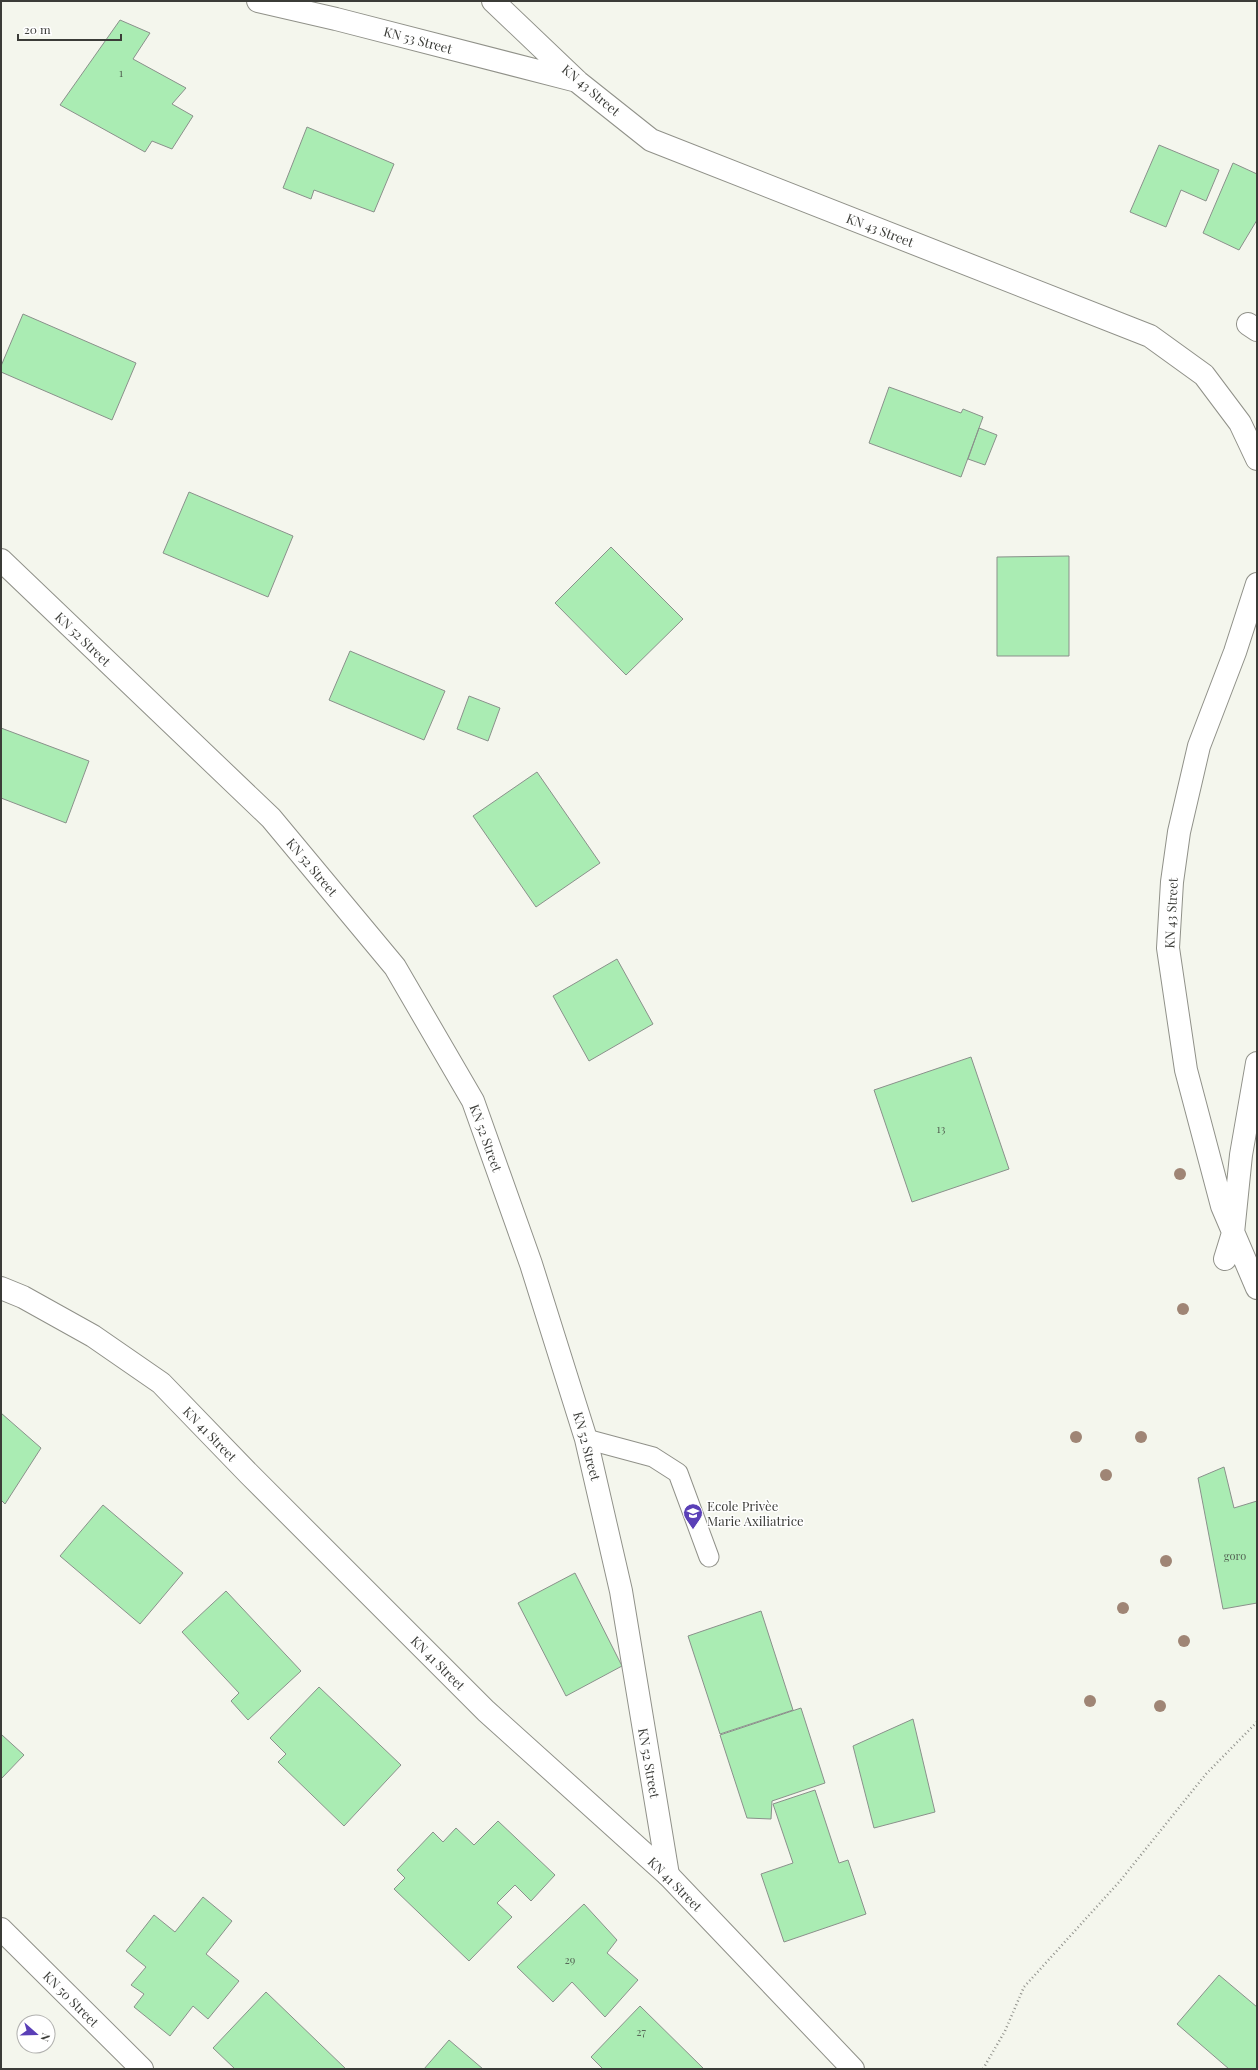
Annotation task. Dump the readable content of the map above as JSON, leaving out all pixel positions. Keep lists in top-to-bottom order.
{
  "streets": {
    "street": [
      "KN 53 Street",
      "KN 43 Street",
      "KN 52 Street",
      "KN 41 Street",
      "KN 50 Street"
    ]
  },
  "crossings": [
    ["KN 53 Street", "KN 43 Street"],
    ["KN 52 Street", "KN 41 Street"]
  ],
  "places": {
    "school or university": ["Ecole Privèe Marie Axiliatrice"]
  },
  "house_numbers": [
    "1",
    "13",
    "goro",
    "29",
    "27"
  ],
  "scale_bar": "20 m",
  "north": "right"
}
